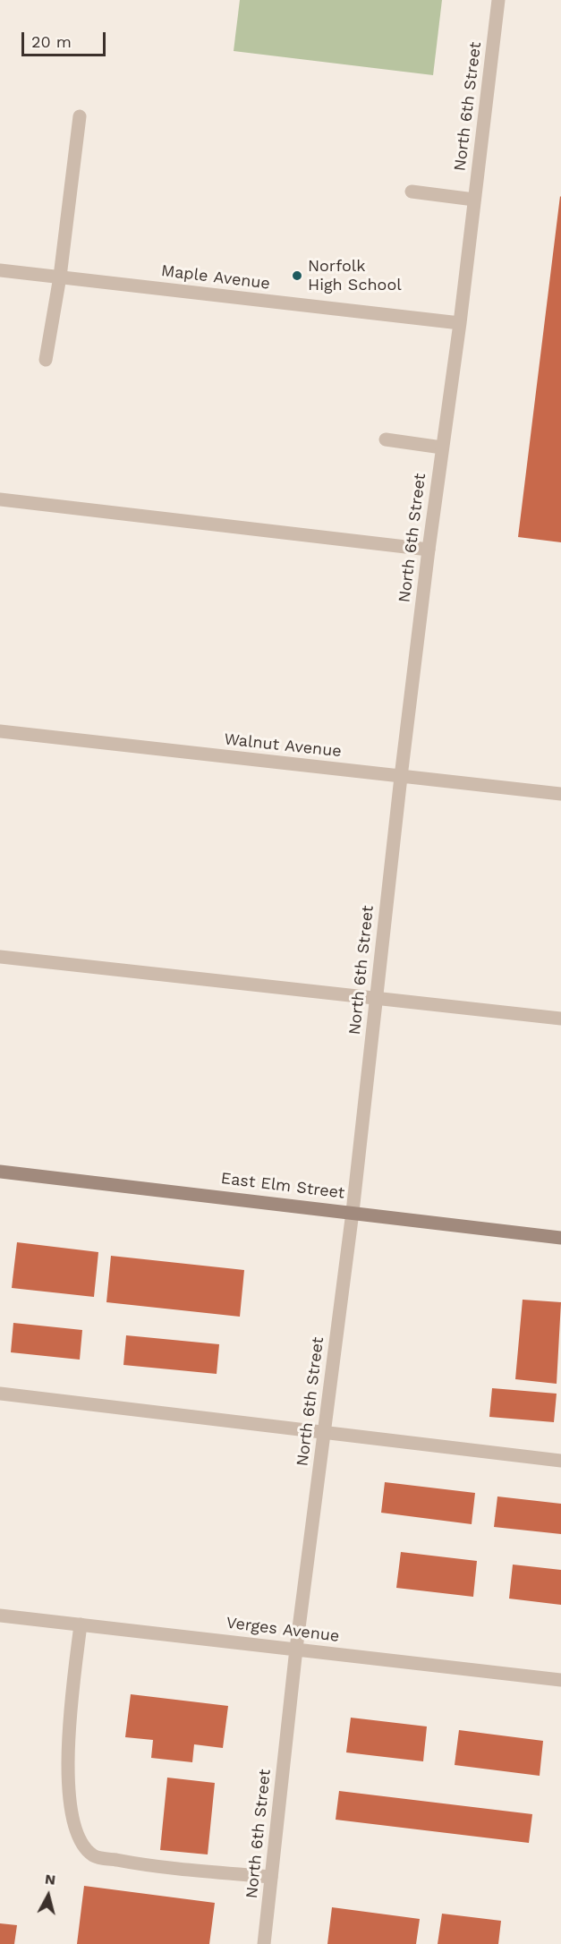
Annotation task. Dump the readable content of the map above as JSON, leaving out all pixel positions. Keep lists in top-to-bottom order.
{
  "streets": {
    "street": [
      "North 6th Street",
      "Maple Avenue",
      "Walnut Avenue",
      "East Elm Street",
      "Verges Avenue"
    ]
  },
  "crossings": [
    ["North 6th Street", "Maple Avenue"],
    ["North 6th Street", "Walnut Avenue"],
    ["North 6th Street", "East Elm Street"],
    ["North 6th Street", "Verges Avenue"]
  ],
  "places": ["Norfolk High School"],
  "scale_bar": "20 m",
  "north": "top"
}
